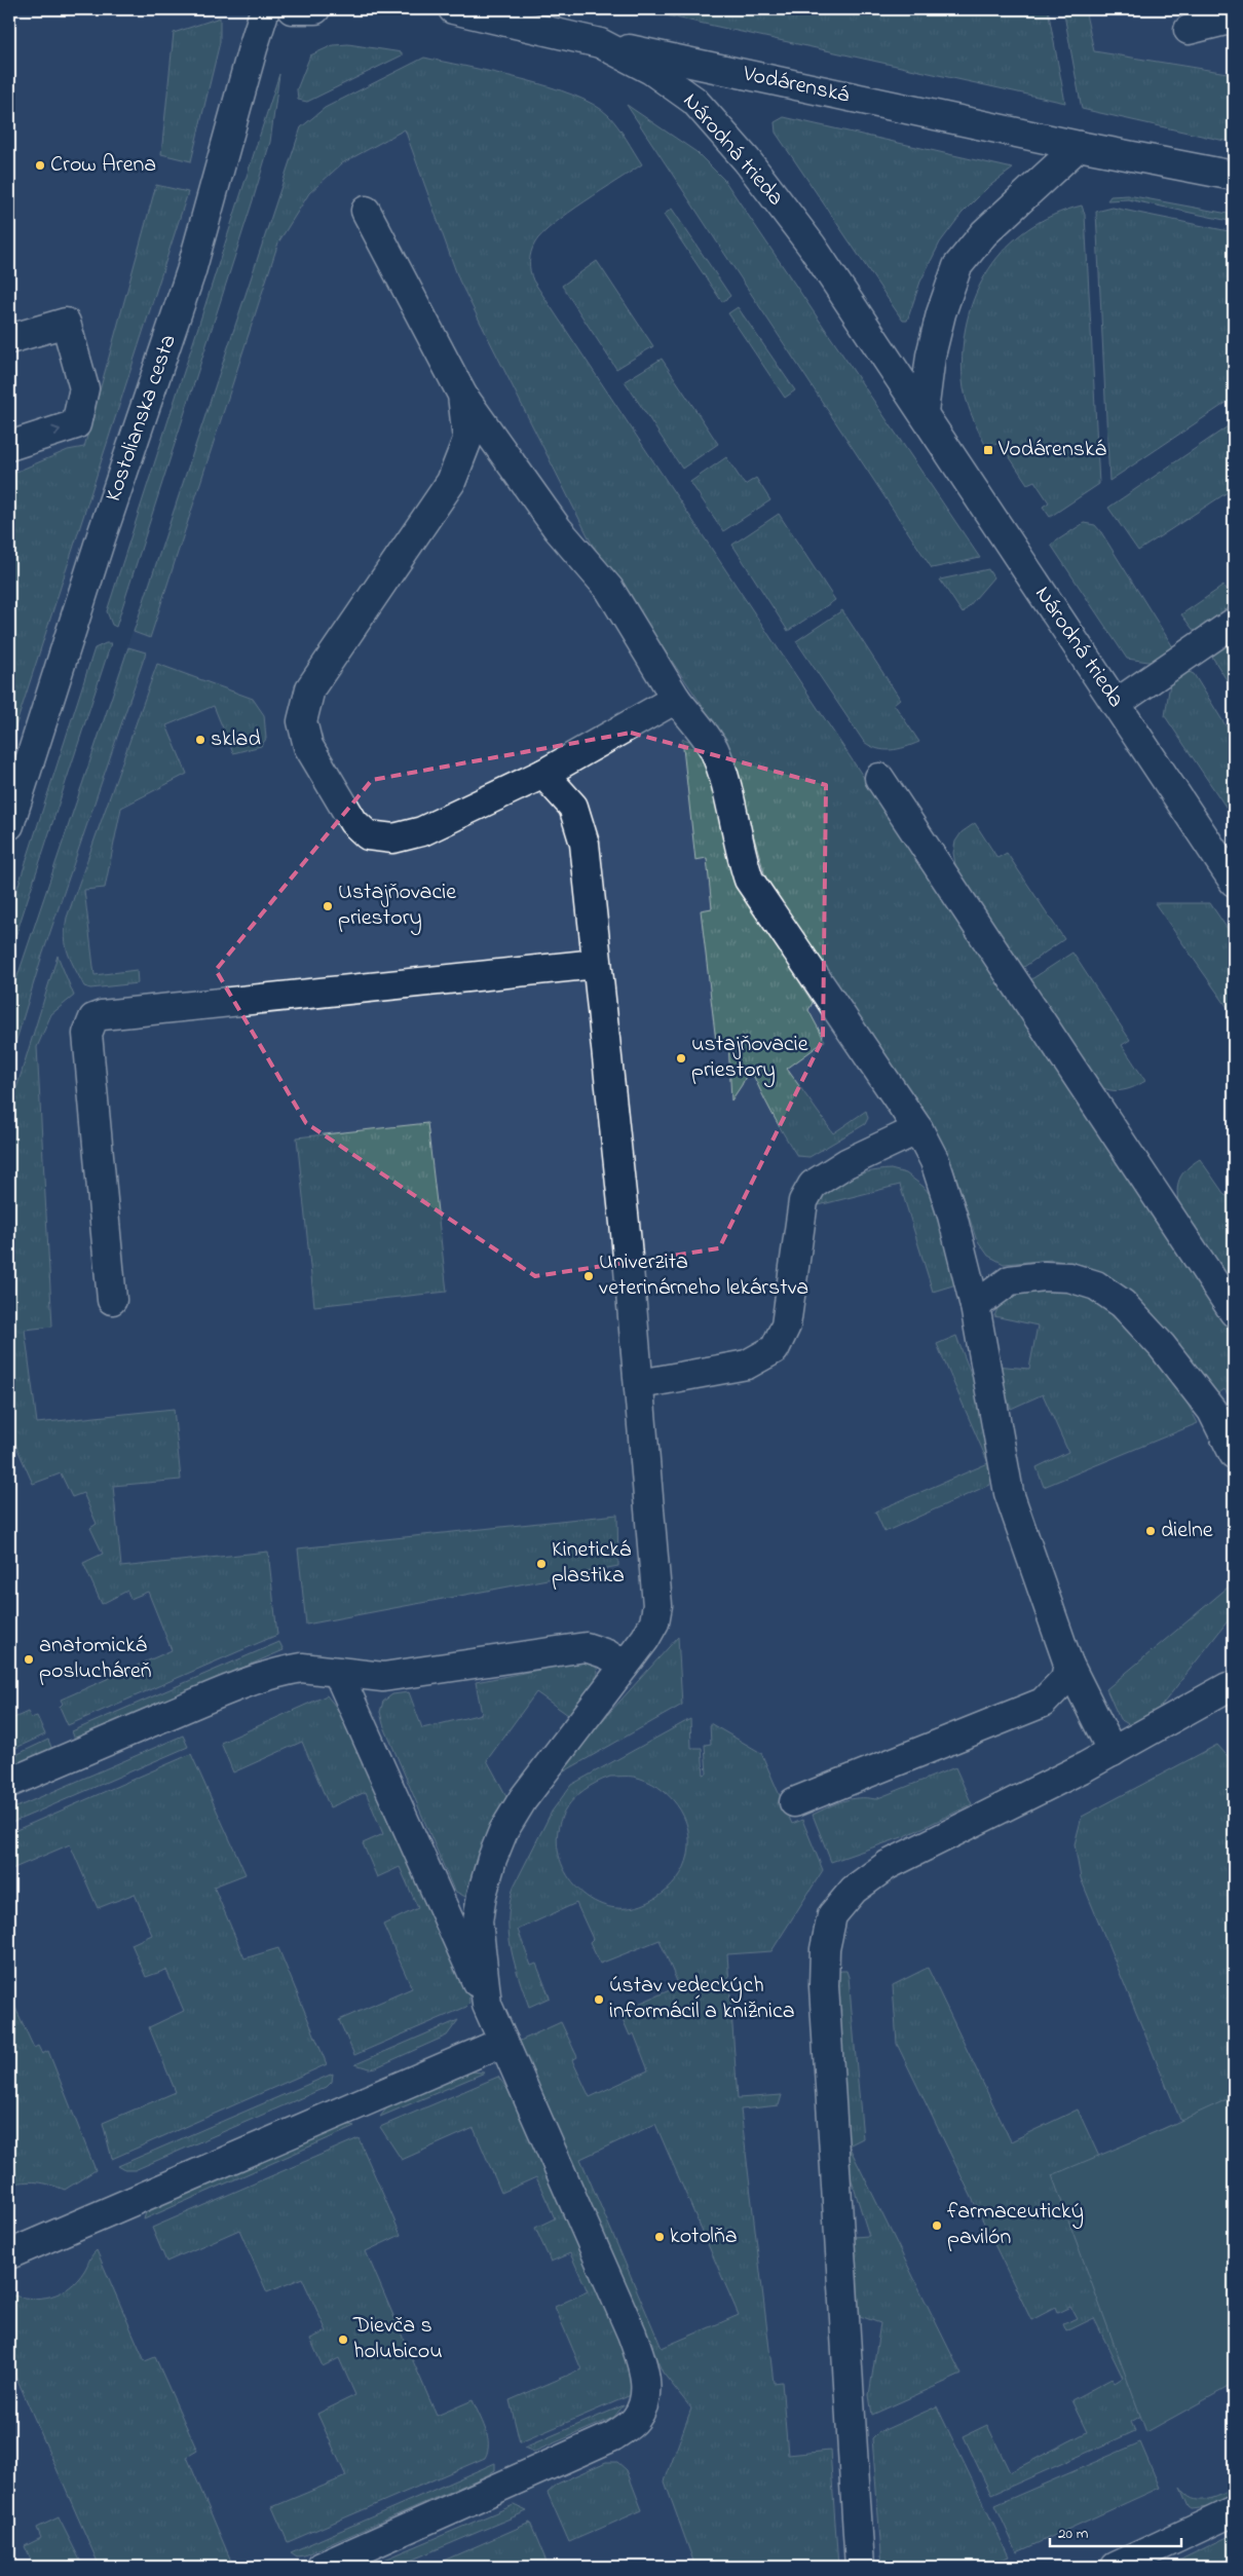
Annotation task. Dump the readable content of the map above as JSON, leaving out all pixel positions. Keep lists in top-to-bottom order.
{
  "streets": {
    "street": ["Vodárenská", "Národná trieda", "Kostolianska cesta"]
  },
  "crossings": [
    ["Vodárenská", "Národná trieda"]
  ],
  "places": {
    "other": [
      "Crow Arena",
      "sklad",
      "Ustajňovacie priestory",
      "ustajňovacie priestory",
      "Univerzita veterinárneho lekárstva",
      "dielne",
      "Kinetická plastika",
      "anatomická poslucháreň",
      "ústav vedeckých informáciĺ a knižnica",
      "farmaceutický pavilón",
      "kotolňa",
      "Dievča s holubicou"
    ],
    "transit": ["Vodárenská"]
  },
  "scale_bar": "20 m"
}
